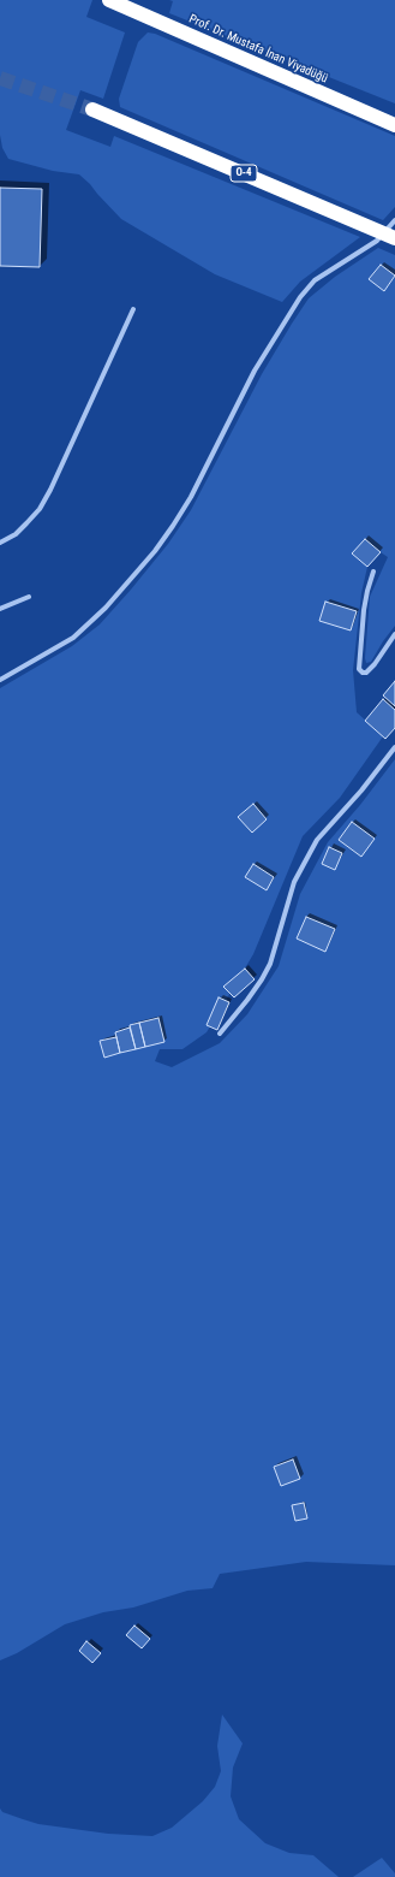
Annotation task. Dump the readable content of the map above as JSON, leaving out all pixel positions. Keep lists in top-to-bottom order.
{
  "streets": {
    "highway": ["Prof. Dr. Mustafa İnan Viyadüğü", "O-4"]
  }
}
